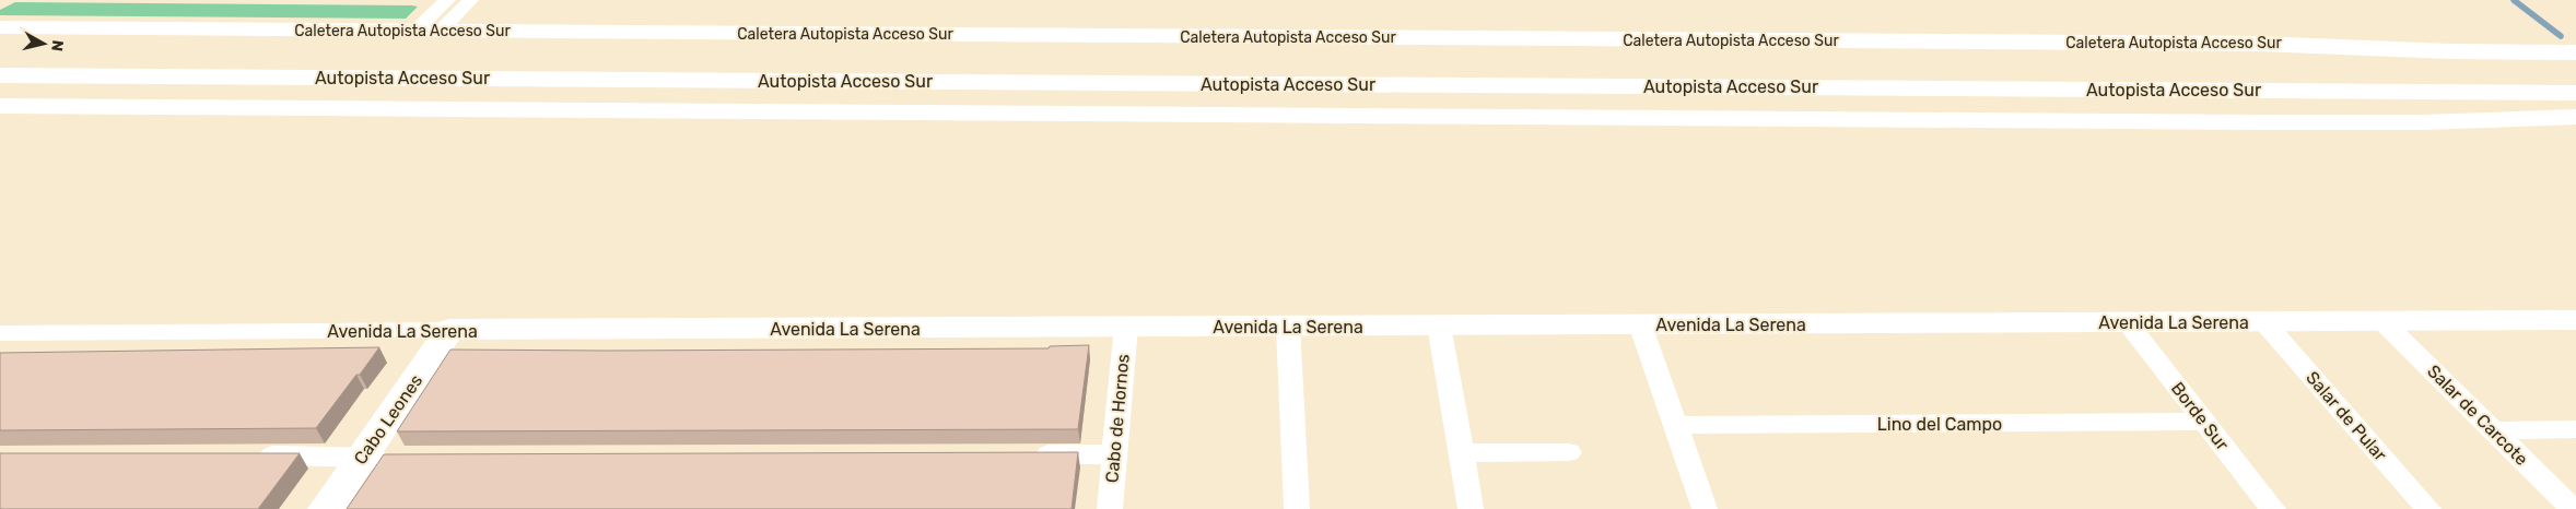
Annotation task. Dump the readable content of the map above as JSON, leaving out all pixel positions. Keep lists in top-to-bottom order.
{
  "streets": {
    "main road": [
      "Caletera Autopista Acceso Sur",
      "Autopista Acceso Sur",
      "Avenida La Serena",
      "Cabo Leones"
    ],
    "street": [
      "Salar de Carcote",
      "Borde Sur",
      "Salar de Pular",
      "Cabo de Hornos",
      "Lino del Campo"
    ]
  },
  "crossings": [
    ["Avenida La Serena", "Salar de Carcote"],
    ["Avenida La Serena", "Borde Sur"],
    ["Avenida La Serena", "Salar de Pular"],
    ["Avenida La Serena", "Cabo de Hornos"],
    ["Avenida La Serena", "Cabo Leones"],
    ["Borde Sur", "Lino del Campo"]
  ],
  "north": "right"
}
